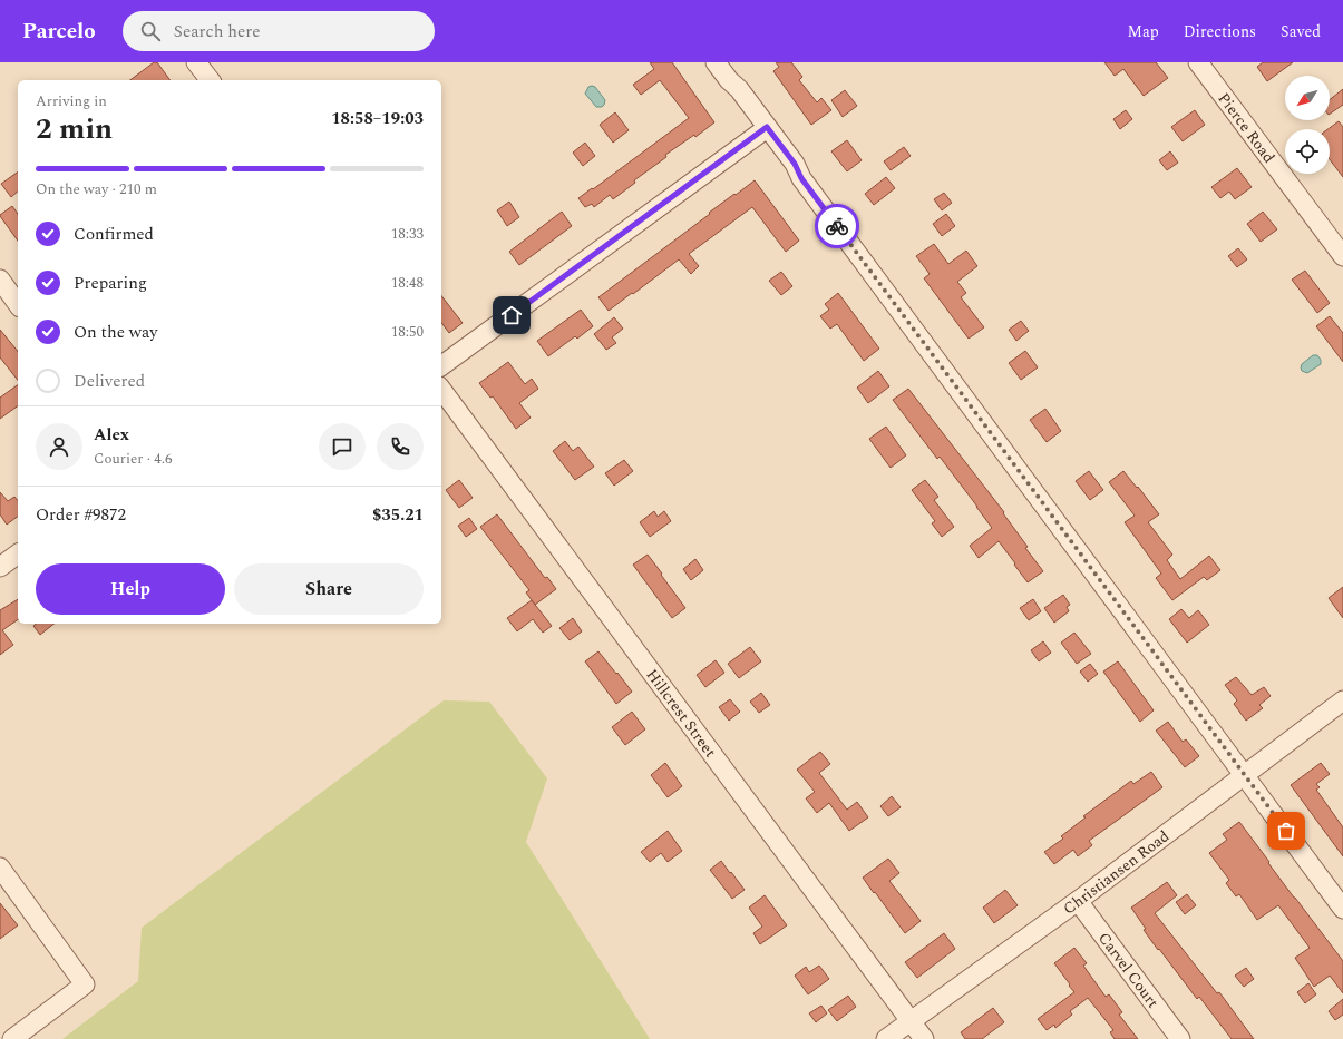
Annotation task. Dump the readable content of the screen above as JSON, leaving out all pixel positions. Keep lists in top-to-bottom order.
{
  "streets": {
    "street": [
      "Pierce Road",
      "Hillcrest Street",
      "Christiansen Road",
      "Carvel Court"
    ]
  },
  "crossings": [
    ["Hillcrest Street", "Christiansen Road"],
    ["Christiansen Road", "Carvel Court"]
  ],
  "north": "bottom left",
  "page": {
    "header": "Parcelo",
    "search": "Search here",
    "nav": ["Map", "Directions", "Saved"],
    "heading": ["2 min", "Arriving in", "18:58–19:03"],
    "panel": [
      "Alex",
      "Courier · 4.6",
      "Order #9872",
      "$35.21"
    ],
    "bar": "On the way · 210 m",
    "list": [
      ["Confirmed", "18:33"],
      ["Preparing", "18:48"],
      ["On the way", "18:50"],
      "Delivered"
    ],
    "buttons": ["Help", "Share"]
  }
}
